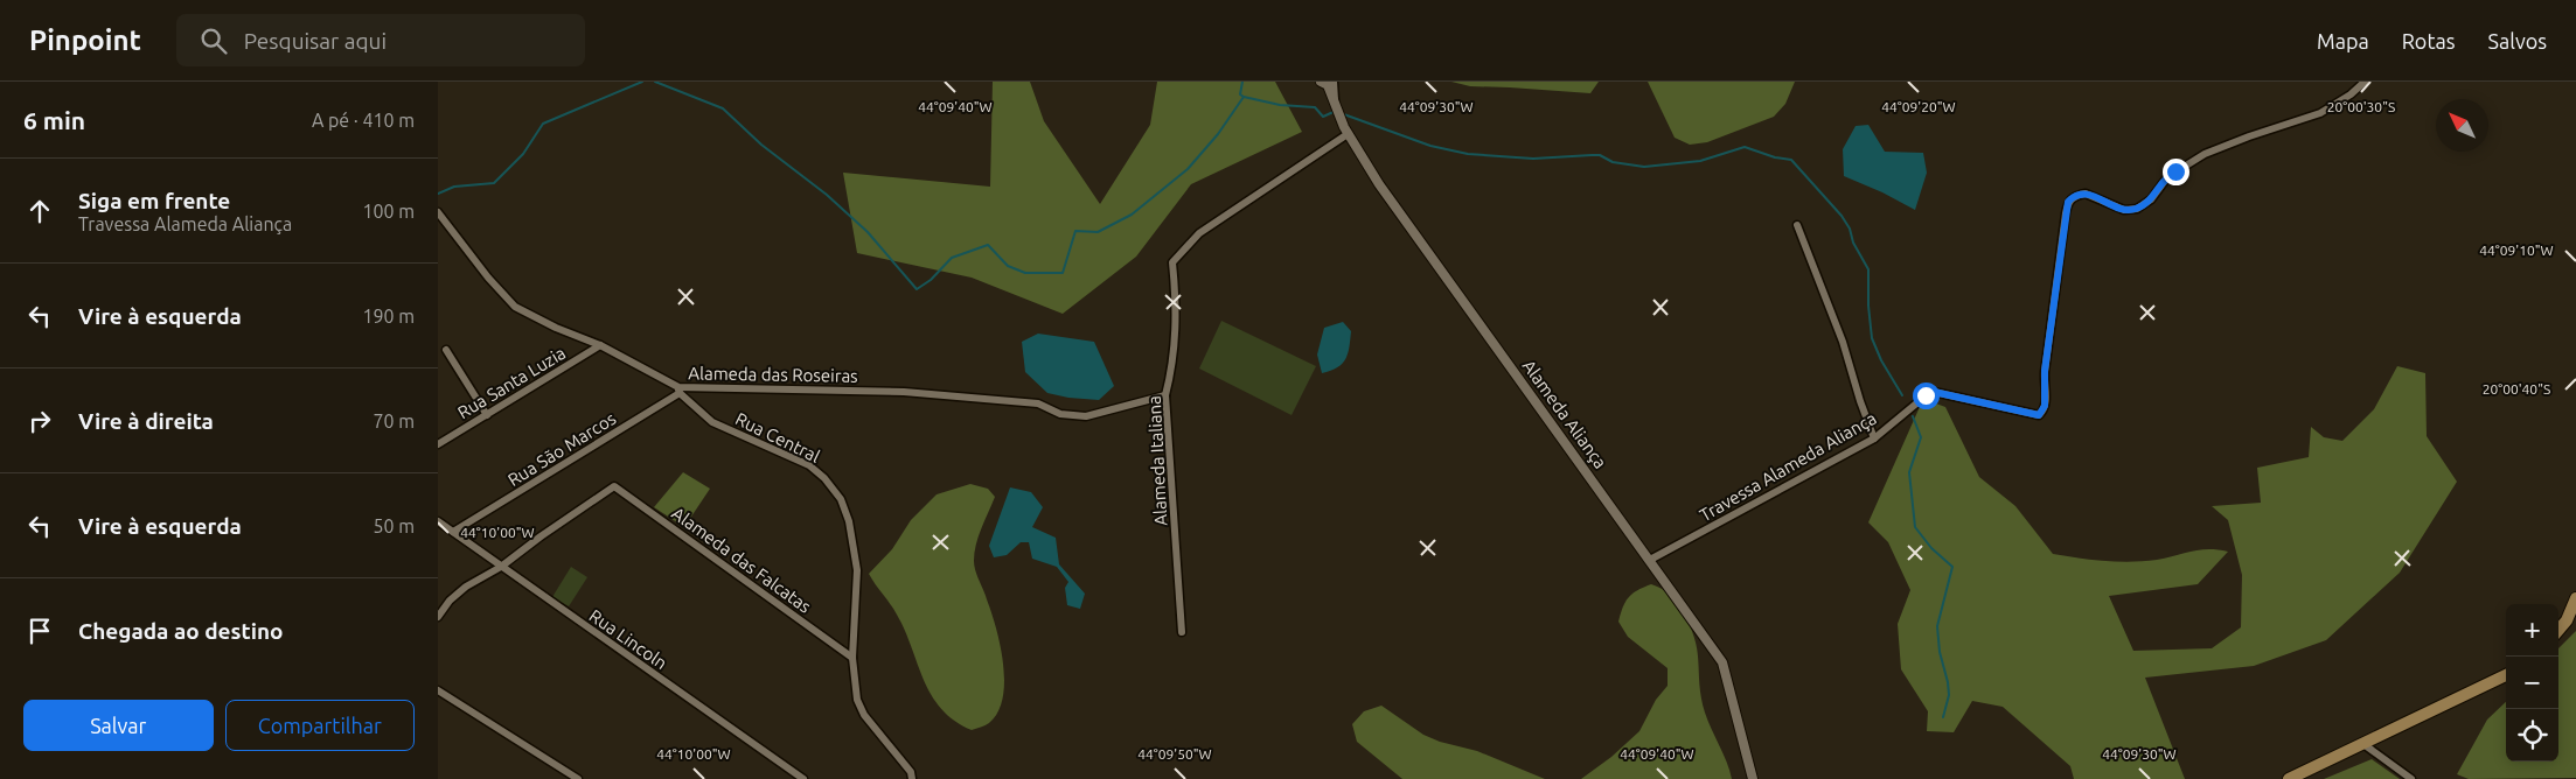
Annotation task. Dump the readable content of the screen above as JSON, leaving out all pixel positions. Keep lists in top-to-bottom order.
{
  "streets": {
    "street": [
      "Alameda das Roseiras",
      "Rua Santa Luzia",
      "Alameda Aliança",
      "Rua Central",
      "Rua São Marcos",
      "Alameda Italiana",
      "Travessa Alameda Aliança",
      "Alameda das Falcatas",
      "Rua Lincoln"
    ]
  },
  "crossings": [
    ["Alameda das Roseiras", "Rua Santa Luzia"],
    ["Alameda das Roseiras", "Rua Central"],
    ["Alameda das Roseiras", "Rua São Marcos"],
    ["Alameda das Roseiras", "Alameda Italiana"],
    ["Alameda Aliança", "Alameda Italiana"],
    ["Alameda Aliança", "Travessa Alameda Aliança"],
    ["Rua Central", "Rua São Marcos"],
    ["Rua Central", "Alameda das Falcatas"],
    ["Rua São Marcos", "Rua Lincoln"],
    ["Alameda das Falcatas", "Rua Lincoln"]
  ],
  "north": "top left",
  "page": {
    "header": "Pinpoint",
    "search": "Pesquisar aqui",
    "nav": ["Mapa", "Rotas", "Salvos"],
    "heading": ["6 min", "A pé · 410 m"],
    "list": [
      ["Siga em frente", "Travessa Alameda Aliança", "100 m"],
      ["Vire à esquerda", "190 m"],
      ["Vire à direita", "70 m"],
      ["Vire à esquerda", "50 m"],
      "Chegada ao destino"
    ],
    "map_buttons": ["+", "−"],
    "buttons": ["Salvar", "Compartilhar"]
  },
  "coordinates": [
    "44°09'40\"W",
    "44°09'30\"W",
    "44°09'20\"W",
    "20°00'30\"S",
    "44°09'10\"W",
    "20°00'40\"S",
    "44°10'00\"W",
    "44°09'50\"W"
  ]
}
